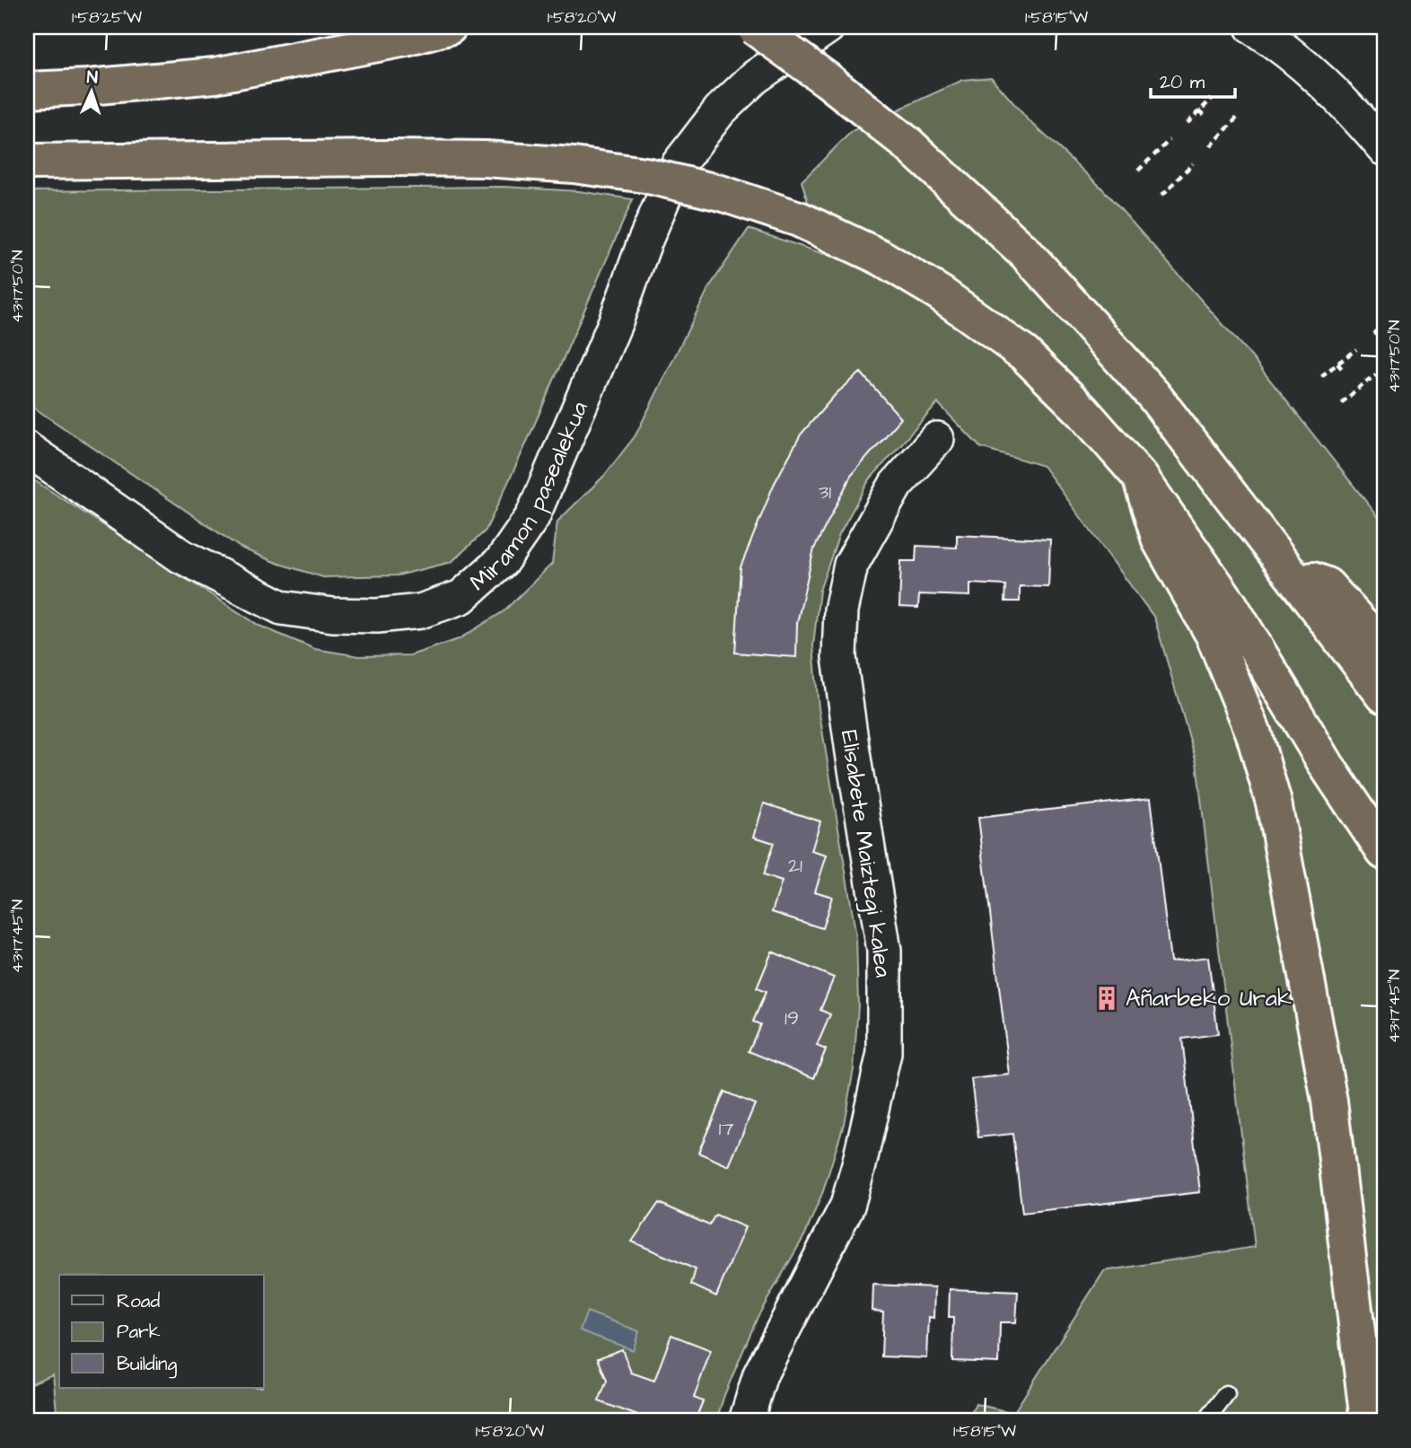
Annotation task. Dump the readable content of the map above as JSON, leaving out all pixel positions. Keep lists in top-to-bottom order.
{
  "streets": {
    "street": ["Miramon pasealekua", "Elisabete Maiztegi kalea"]
  },
  "places": {
    "building": ["Añarbeko Urak"]
  },
  "house_numbers": [
    "31",
    "21",
    "19",
    "17"
  ],
  "legend": ["Road", "Park", "Building"],
  "scale_bar": "20 m",
  "north": "top",
  "coordinates": [
    "1°58'25\"W",
    "1°58'20\"W",
    "1°58'15\"W",
    "43°17'50\"N",
    "43°17'45\"N"
  ]
}
